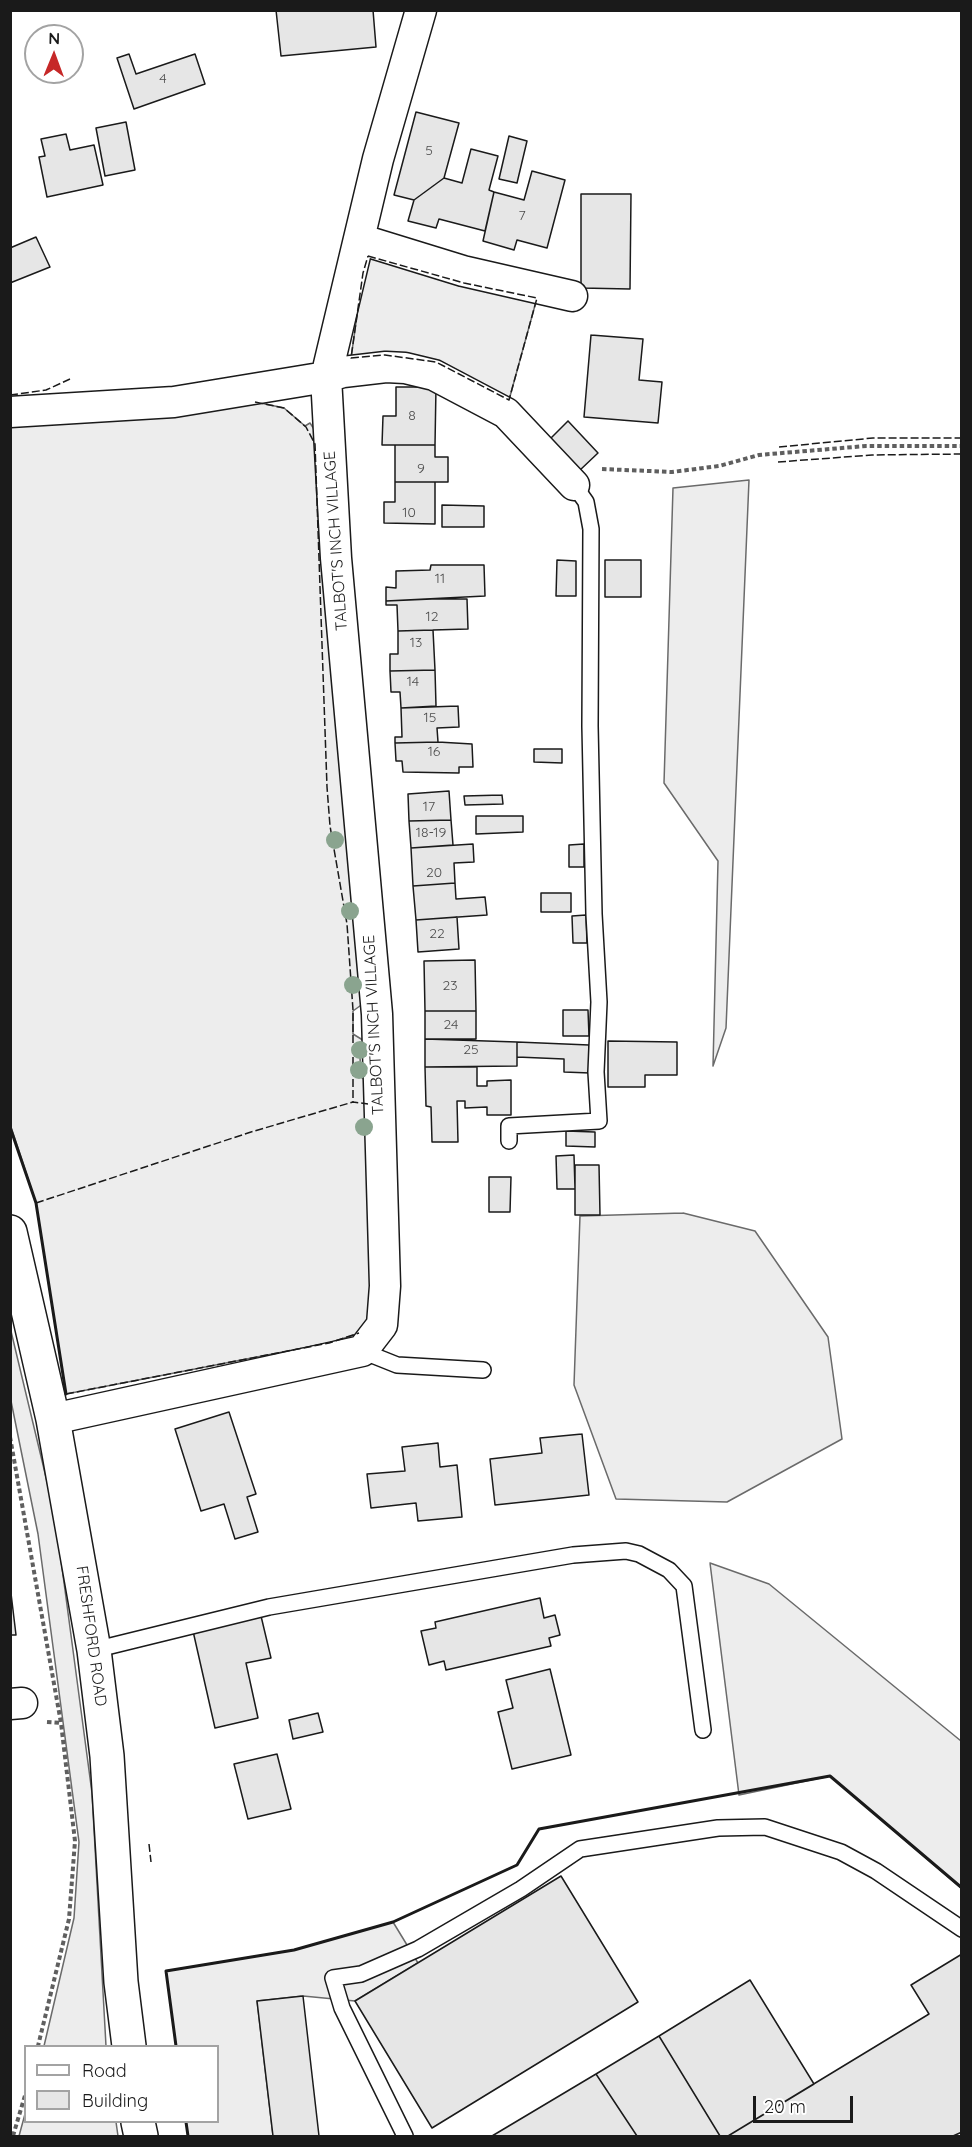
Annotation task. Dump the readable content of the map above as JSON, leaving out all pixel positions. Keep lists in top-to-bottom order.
{
  "streets": {
    "main road": ["FRESHFORD ROAD"],
    "street": ["TALBOT'S INCH VILLAGE"]
  },
  "house_numbers": [
    "4",
    "5",
    "7",
    "8",
    "9",
    "10",
    "11",
    "12",
    "13",
    "14",
    "15",
    "16",
    "17",
    "18-19",
    "20",
    "22",
    "23",
    "24",
    "25"
  ],
  "legend": ["Road", "Building"],
  "scale_bar": "20 m",
  "north": "top"
}
